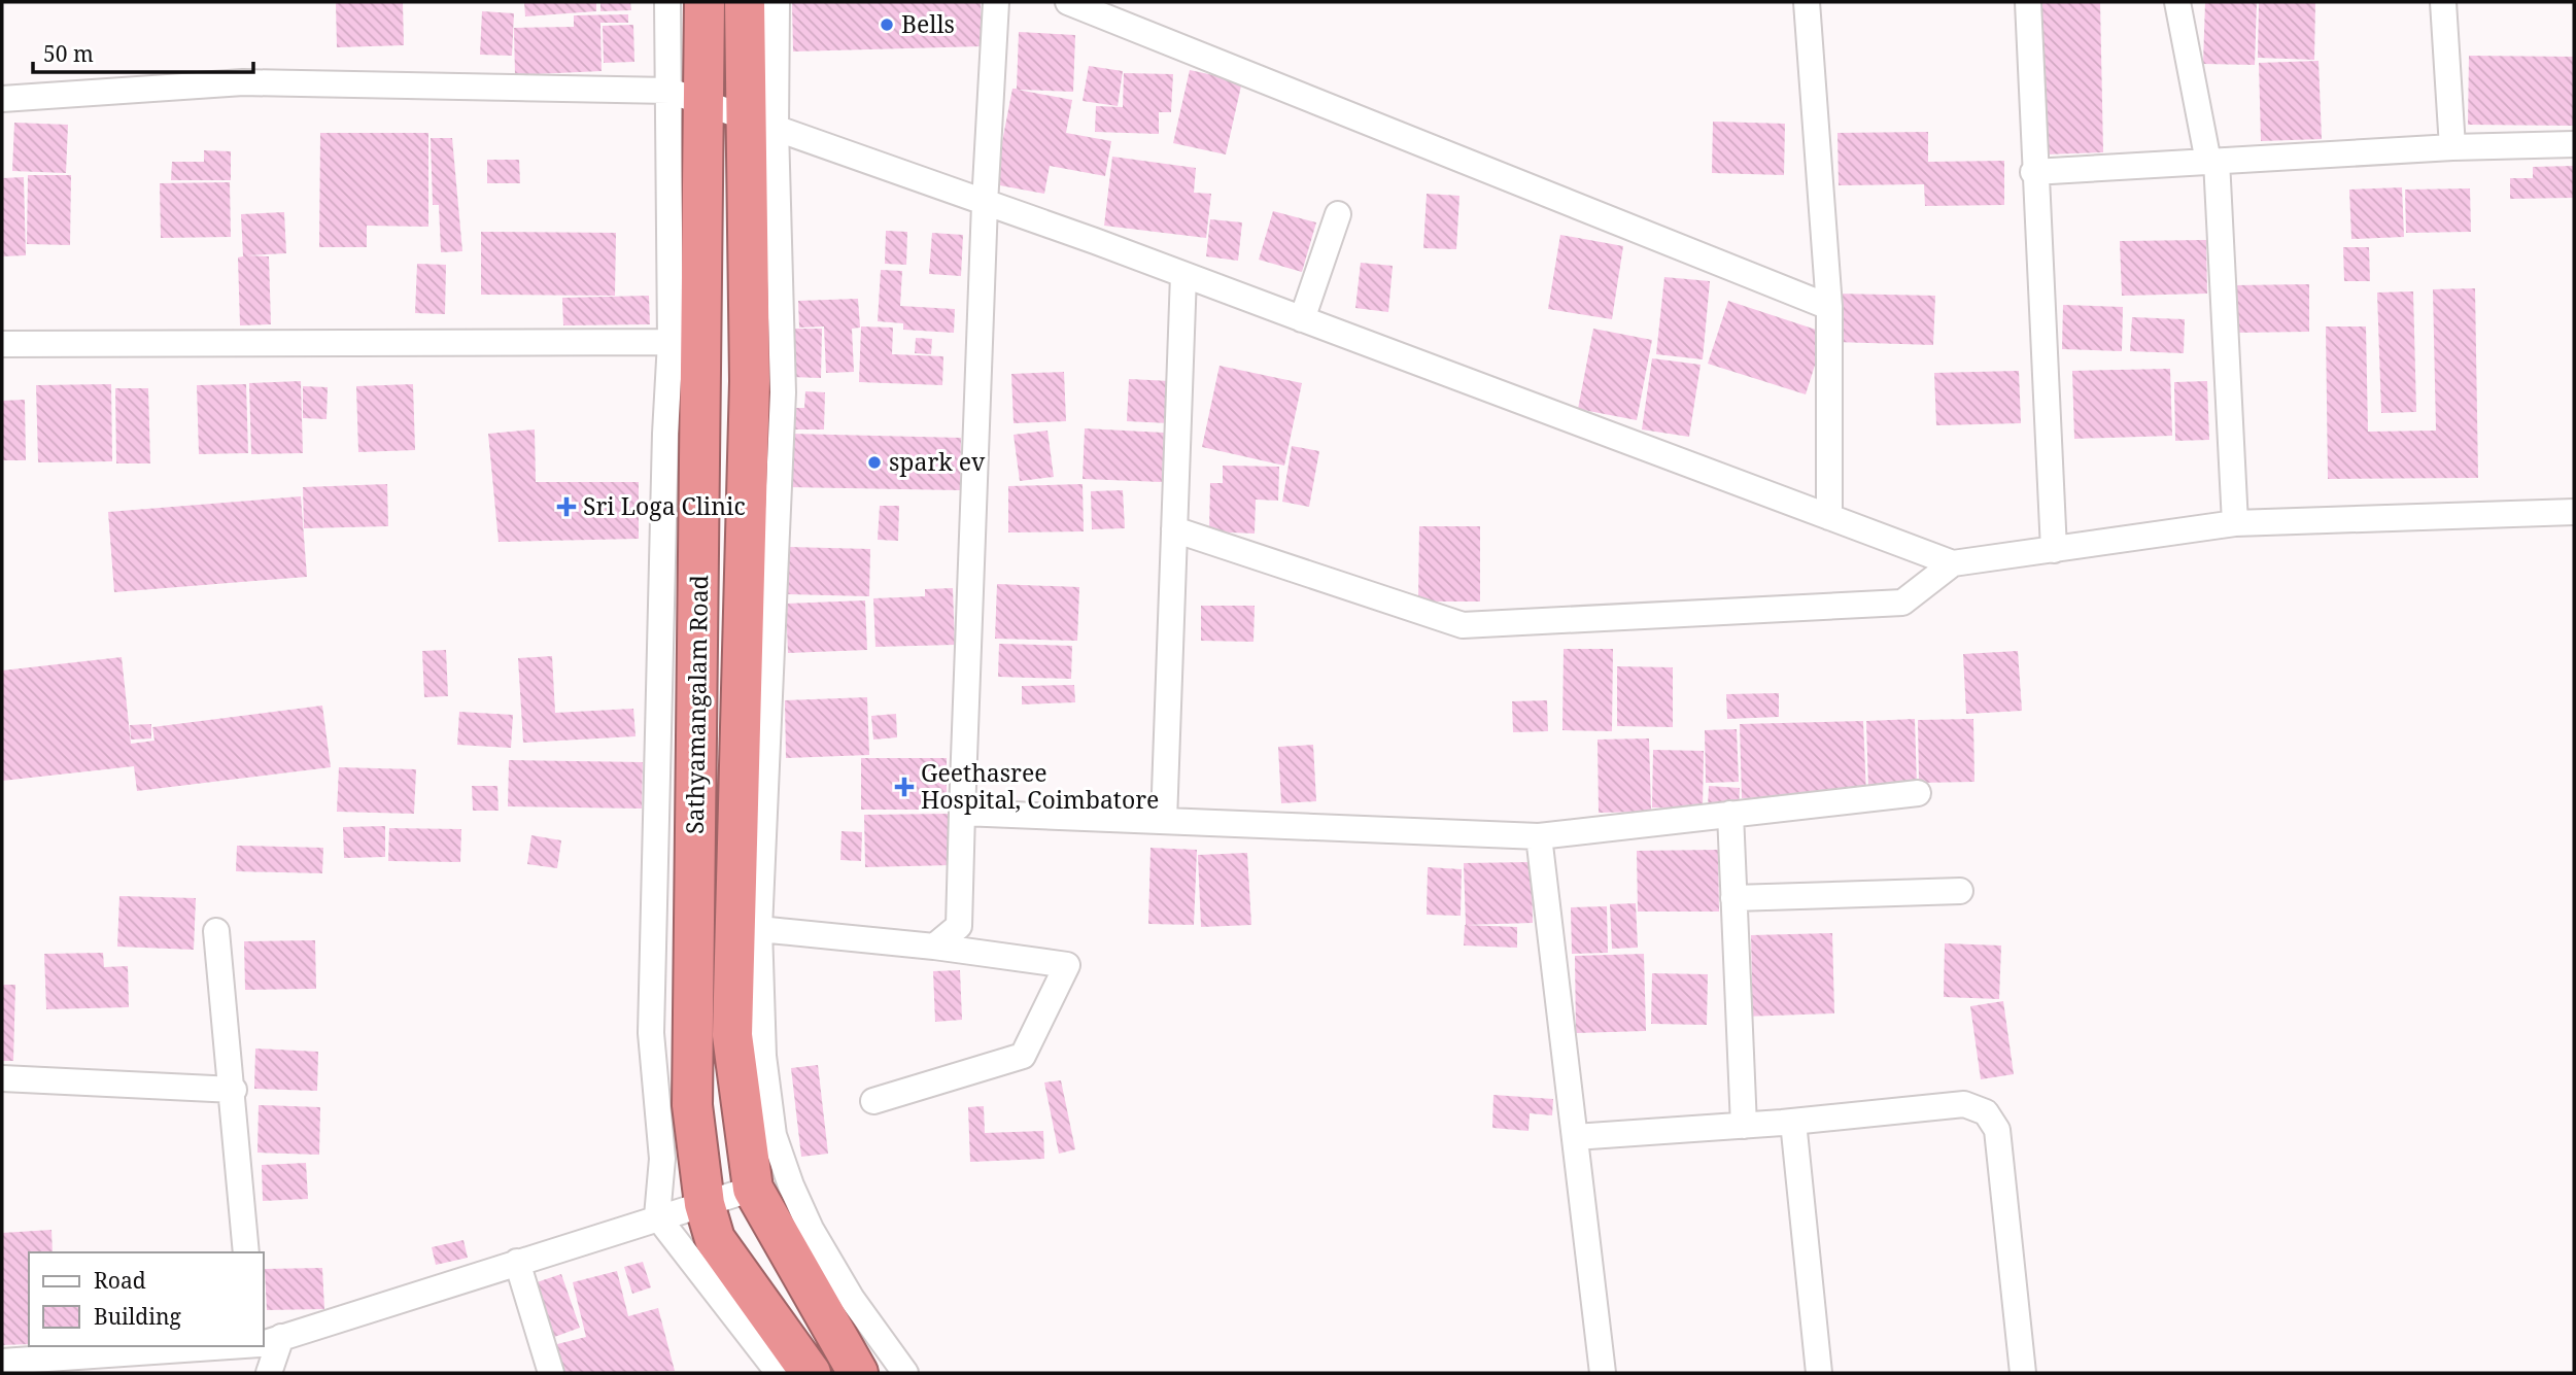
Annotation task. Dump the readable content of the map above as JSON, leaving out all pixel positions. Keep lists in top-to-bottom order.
{
  "streets": {
    "highway": ["Sathyamangalam Road"]
  },
  "places": {
    "other": ["Bells", "spark ev"],
    "health": ["Sri Loga Clinic", "Geethasree Hospital, Coimbatore"]
  },
  "legend": ["Road", "Building"],
  "scale_bar": "50 m"
}
